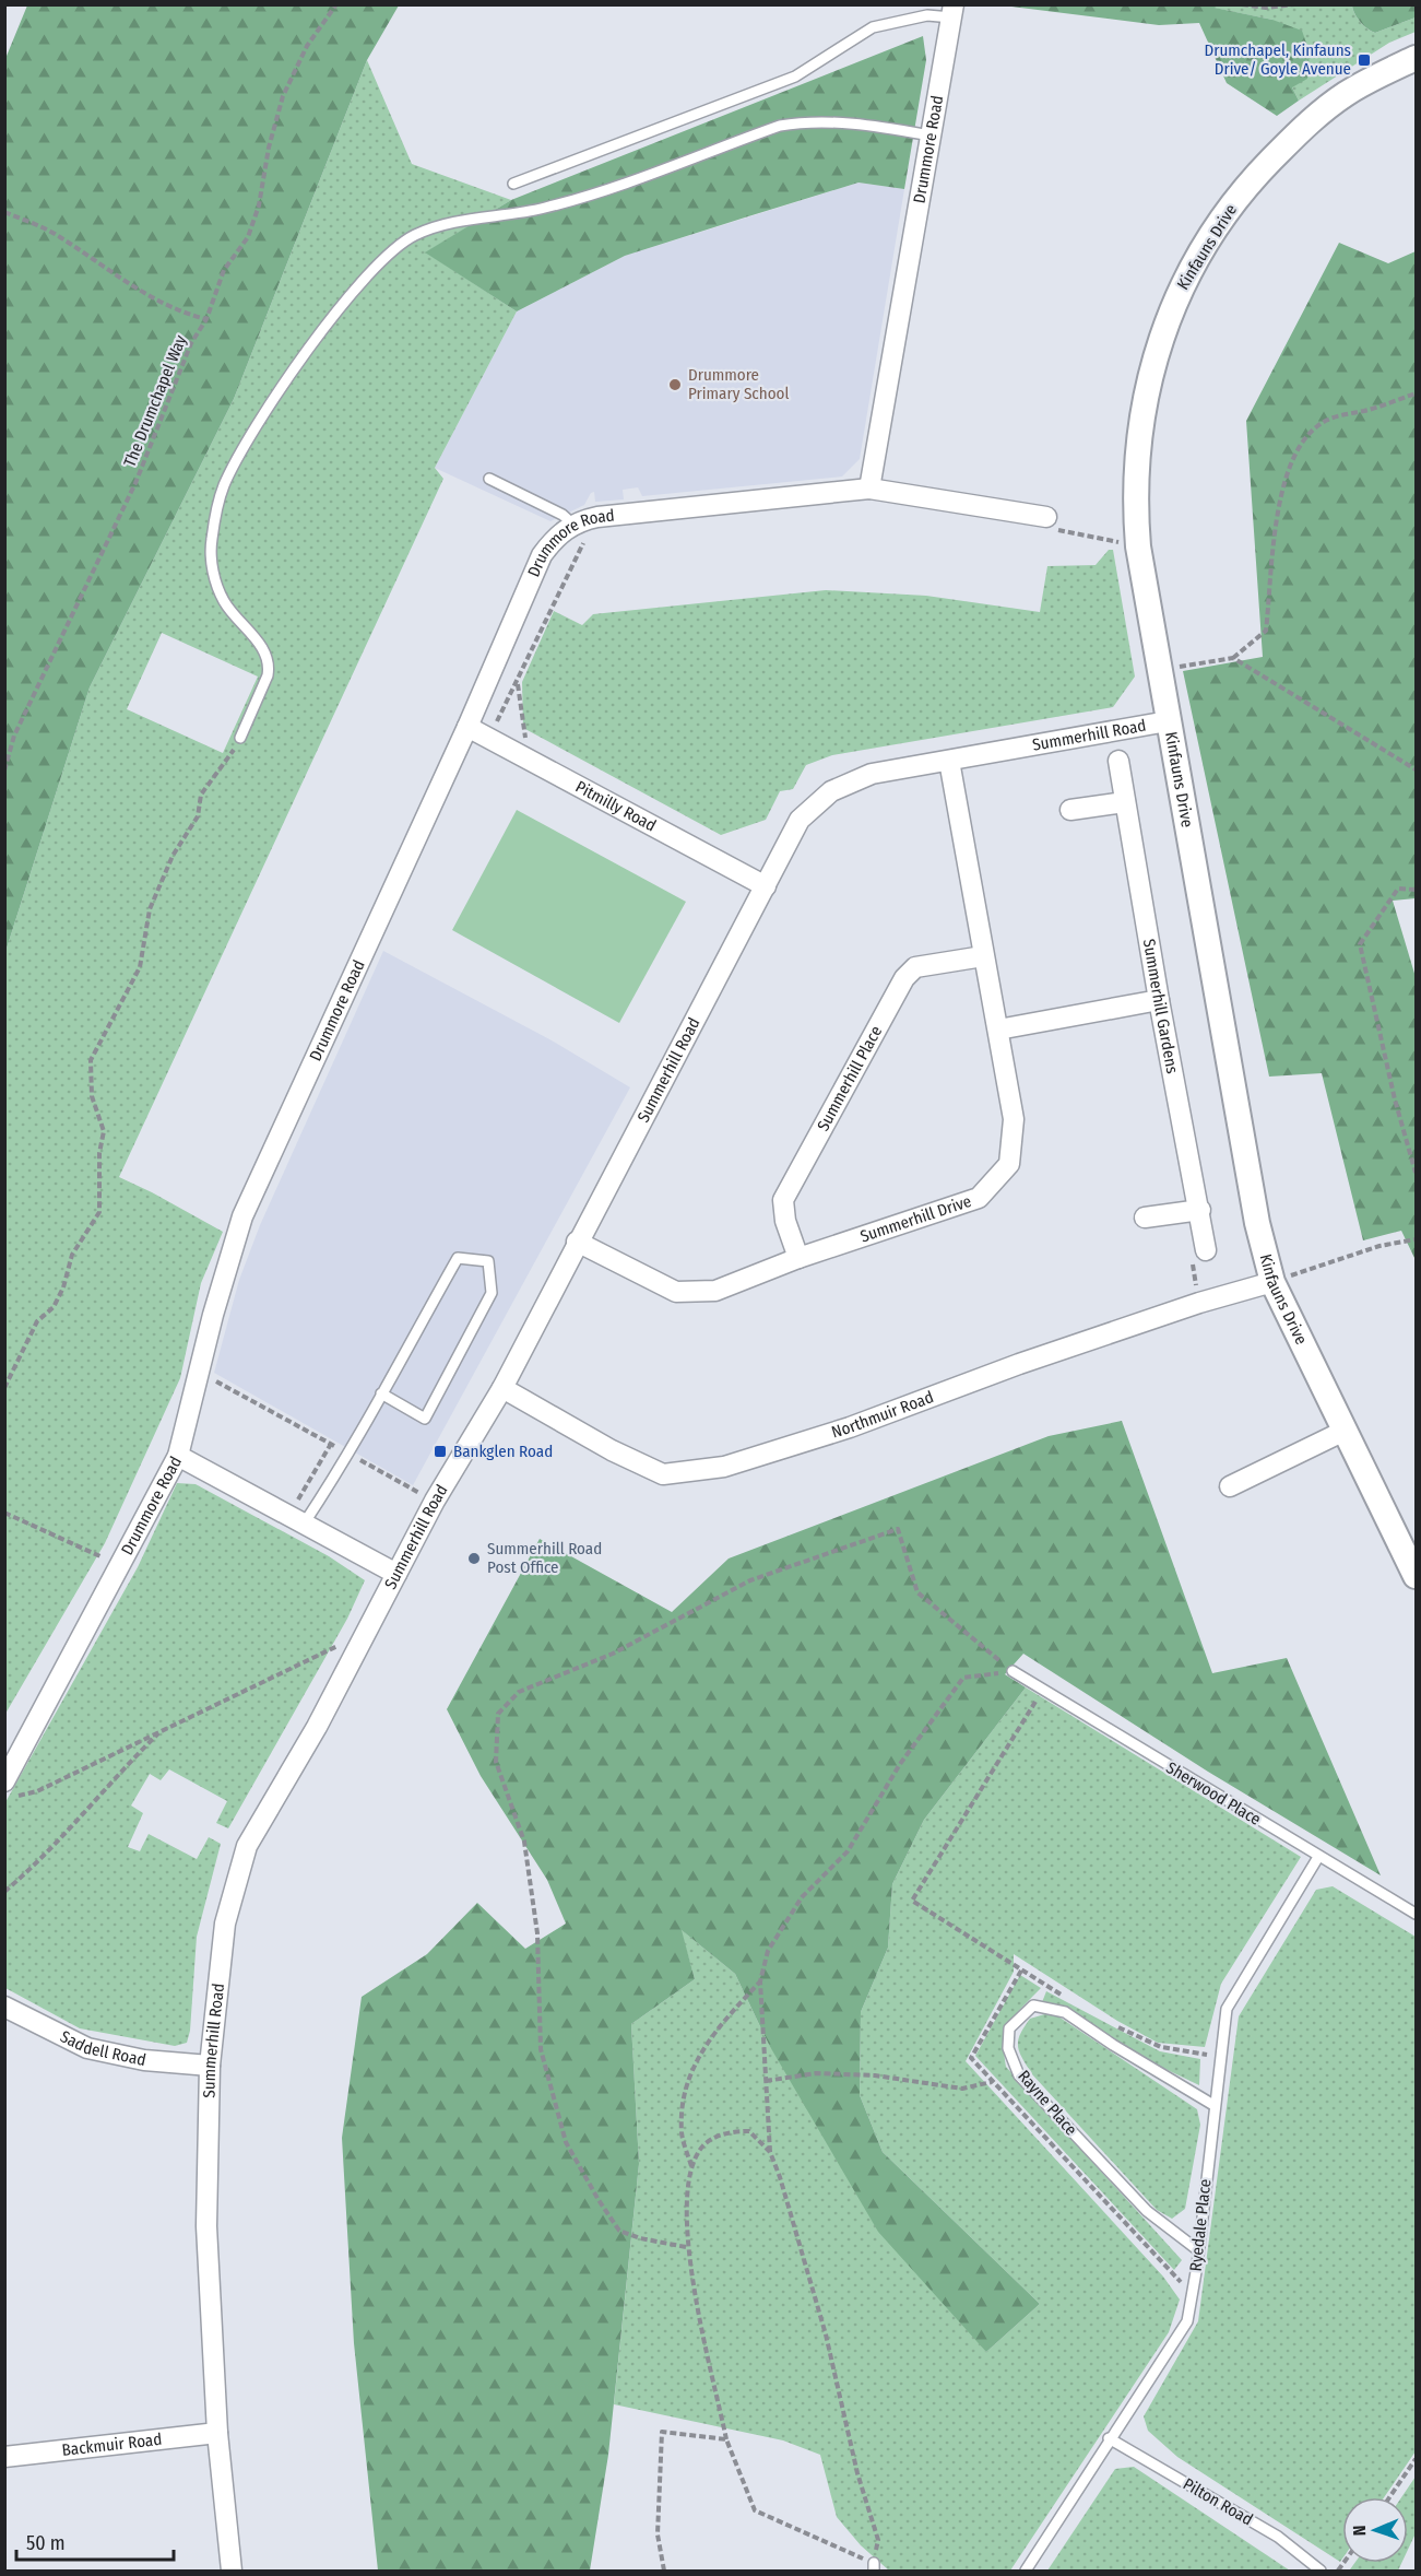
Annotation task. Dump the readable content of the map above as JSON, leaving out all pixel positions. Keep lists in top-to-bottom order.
{
  "streets": {
    "street": [
      "Drummore Road",
      "Kinfauns Drive",
      "Summerhill Road",
      "Pitmilly Road",
      "Summerhill Gardens",
      "Summerhill Place",
      "Summerhill Drive",
      "Northmuir Road",
      "Saddell Road",
      "Backmuir Road"
    ],
    "lane": [
      "Sherwood Place",
      "Rayne Place",
      "Ryedale Place",
      "Pilton Road"
    ],
    "path": ["The Drumchapel Way"]
  },
  "crossings": [
    ["Drummore Road", "Pitmilly Road"],
    ["Kinfauns Drive", "Summerhill Road"],
    ["Kinfauns Drive", "Northmuir Road"],
    ["Summerhill Road", "Pitmilly Road"],
    ["Summerhill Road", "Summerhill Drive"],
    ["Summerhill Road", "Northmuir Road"],
    ["Summerhill Road", "Saddell Road"],
    ["Summerhill Road", "Backmuir Road"],
    ["Summerhill Place", "Summerhill Drive"],
    ["Sherwood Place", "Ryedale Place"],
    ["Rayne Place", "Ryedale Place"],
    ["Ryedale Place", "Pilton Road"]
  ],
  "places": {
    "transit": ["Drumchapel, Kinfauns Drive/ Goyle Avenue", "Bankglen Road"],
    "other": ["Drummore Primary School", "Summerhill Road Post Office"]
  },
  "scale_bar": "50 m",
  "north": "left"
}
